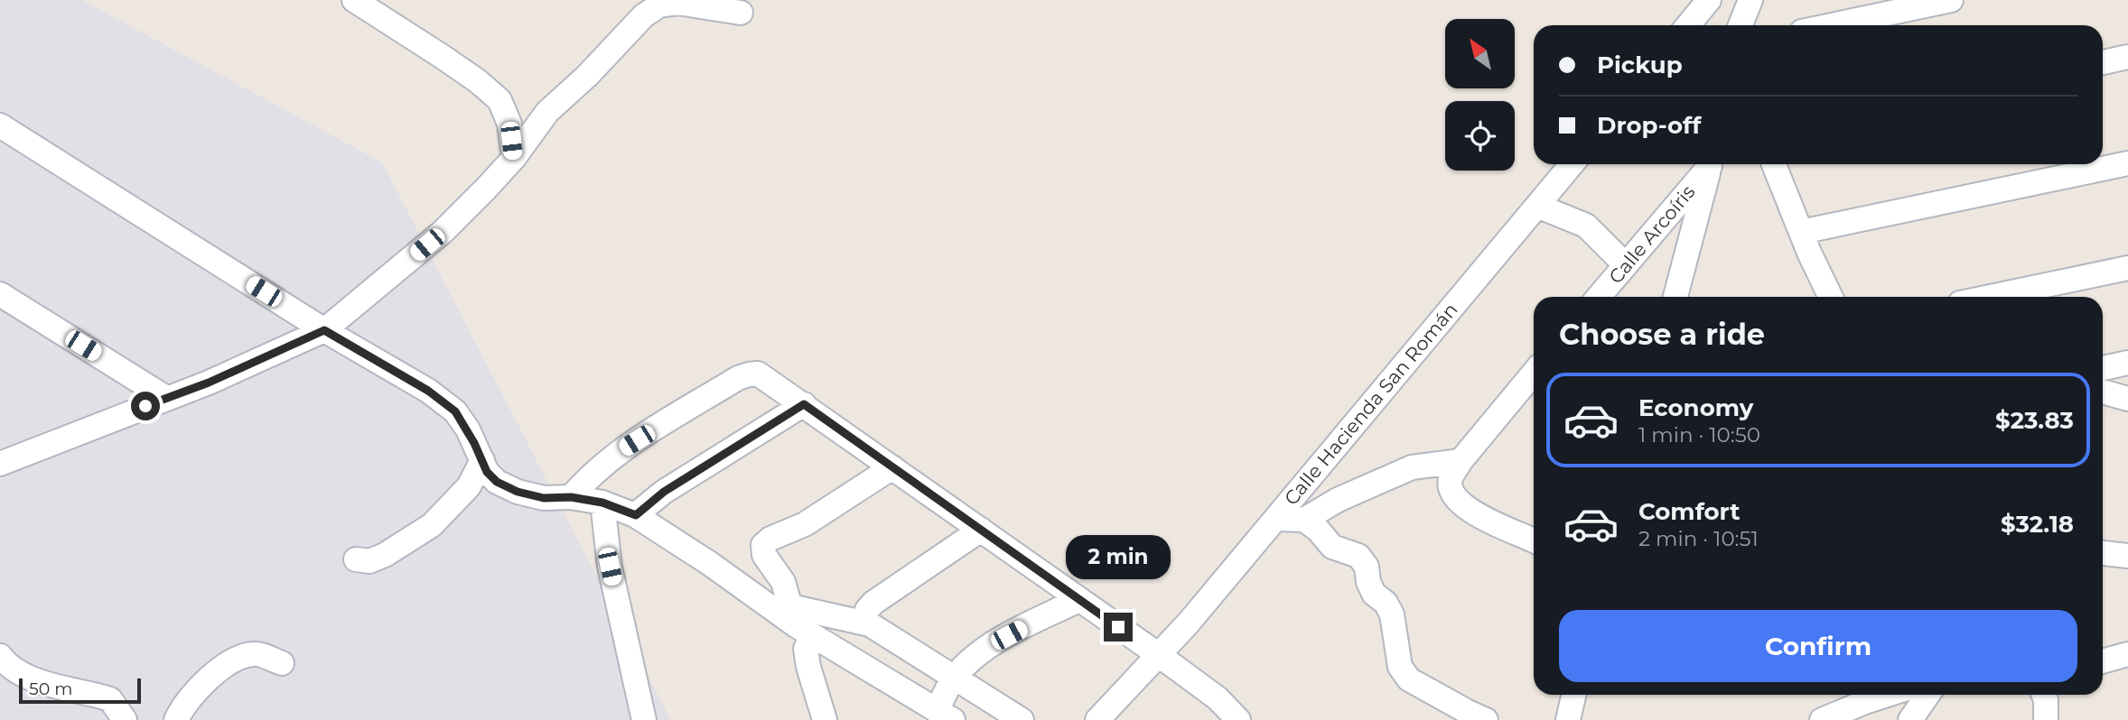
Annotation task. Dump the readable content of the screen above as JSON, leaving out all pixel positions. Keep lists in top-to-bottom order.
{
  "streets": {
    "street": ["Calle Arcoíris", "Calle Hacienda San Román"]
  },
  "scale_bar": "50 m",
  "north": "top left",
  "page": {
    "banner": ["Pickup", "Drop-off"],
    "heading": "Choose a ride",
    "list": [
      {
        "name": "Economy",
        "note": "1 min · 10:50",
        "value": "$23.83"
      },
      {
        "name": "Comfort",
        "note": "2 min · 10:51",
        "value": "$32.18"
      }
    ],
    "bubble": "2 min",
    "buttons": "Confirm",
    "scale": "50 m"
  }
}
